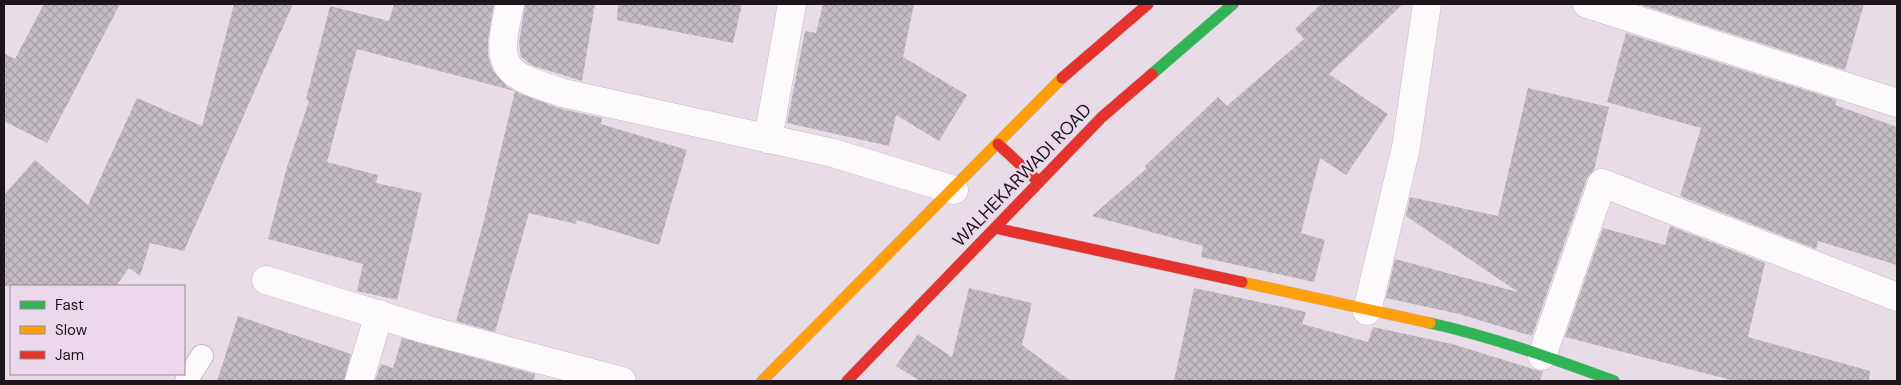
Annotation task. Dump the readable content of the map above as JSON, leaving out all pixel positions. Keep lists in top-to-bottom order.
{
  "streets": {
    "street": ["WALHEKARWADI ROAD"]
  },
  "legend": ["Fast", "Slow", "Jam"]
}
